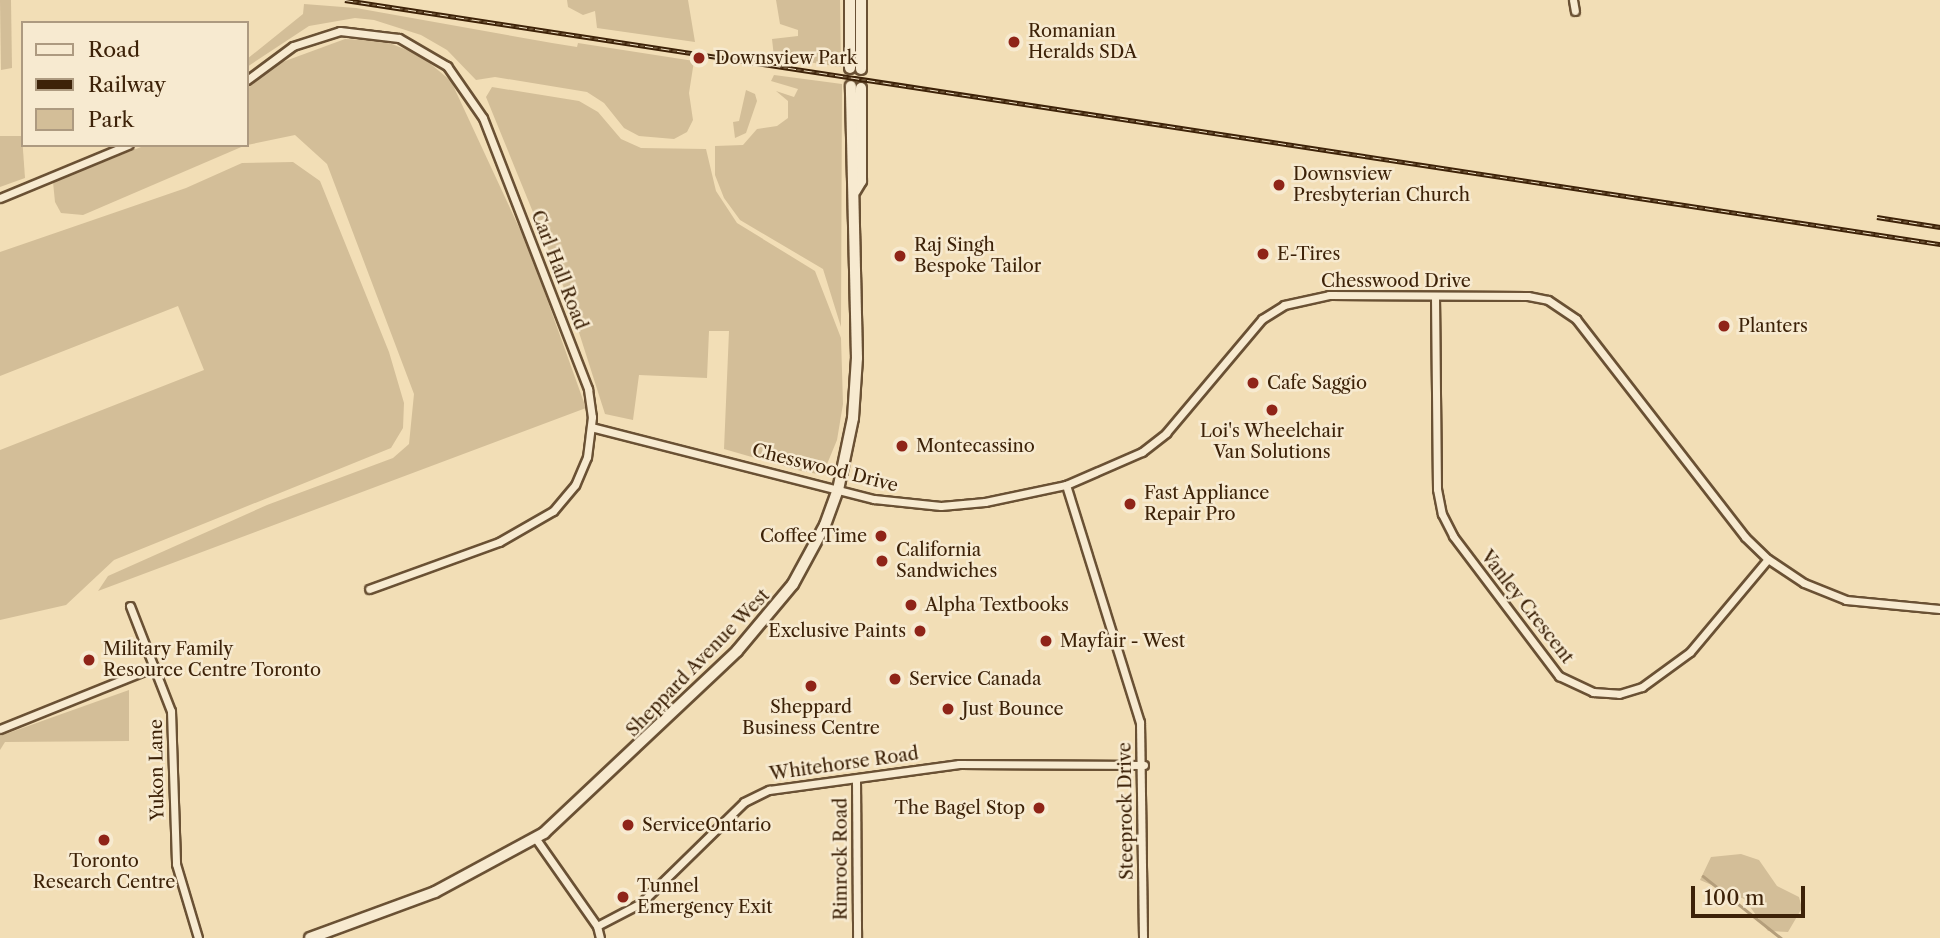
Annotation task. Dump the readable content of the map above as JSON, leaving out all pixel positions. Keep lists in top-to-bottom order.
{
  "streets": {
    "main road": ["Sheppard Avenue West"],
    "street": [
      "Carl Hall Road",
      "Chesswood Drive",
      "Vanley Crescent",
      "Whitehorse Road",
      "Yukon Lane",
      "Steeprock Drive",
      "Rimrock Road"
    ]
  },
  "crossings": [
    ["Carl Hall Road", "Chesswood Drive"],
    ["Chesswood Drive", "Vanley Crescent"],
    ["Chesswood Drive", "Sheppard Avenue West"],
    ["Chesswood Drive", "Steeprock Drive"],
    ["Whitehorse Road", "Steeprock Drive"],
    ["Whitehorse Road", "Rimrock Road"]
  ],
  "places": [
    "Romanian Heralds SDA",
    "Downsview Park",
    "Downsview Presbyterian Church",
    "E-Tires",
    "Raj Singh Bespoke Tailor",
    "Planters",
    "Cafe Saggio",
    "Loi's Wheelchair Van Solutions",
    "Montecassino",
    "Fast Appliance Repair Pro",
    "Coffee Time",
    "California Sandwiches",
    "Alpha Textbooks",
    "Exclusive Paints",
    "Mayfair - West",
    "Military Family Resource Centre Toronto",
    "Service Canada",
    "Sheppard Business Centre",
    "Just Bounce",
    "The Bagel Stop",
    "ServiceOntario",
    "Toronto Research Centre",
    "Tunnel Emergency Exit"
  ],
  "legend": ["Road", "Railway", "Park"],
  "scale_bar": "100 m"
}
